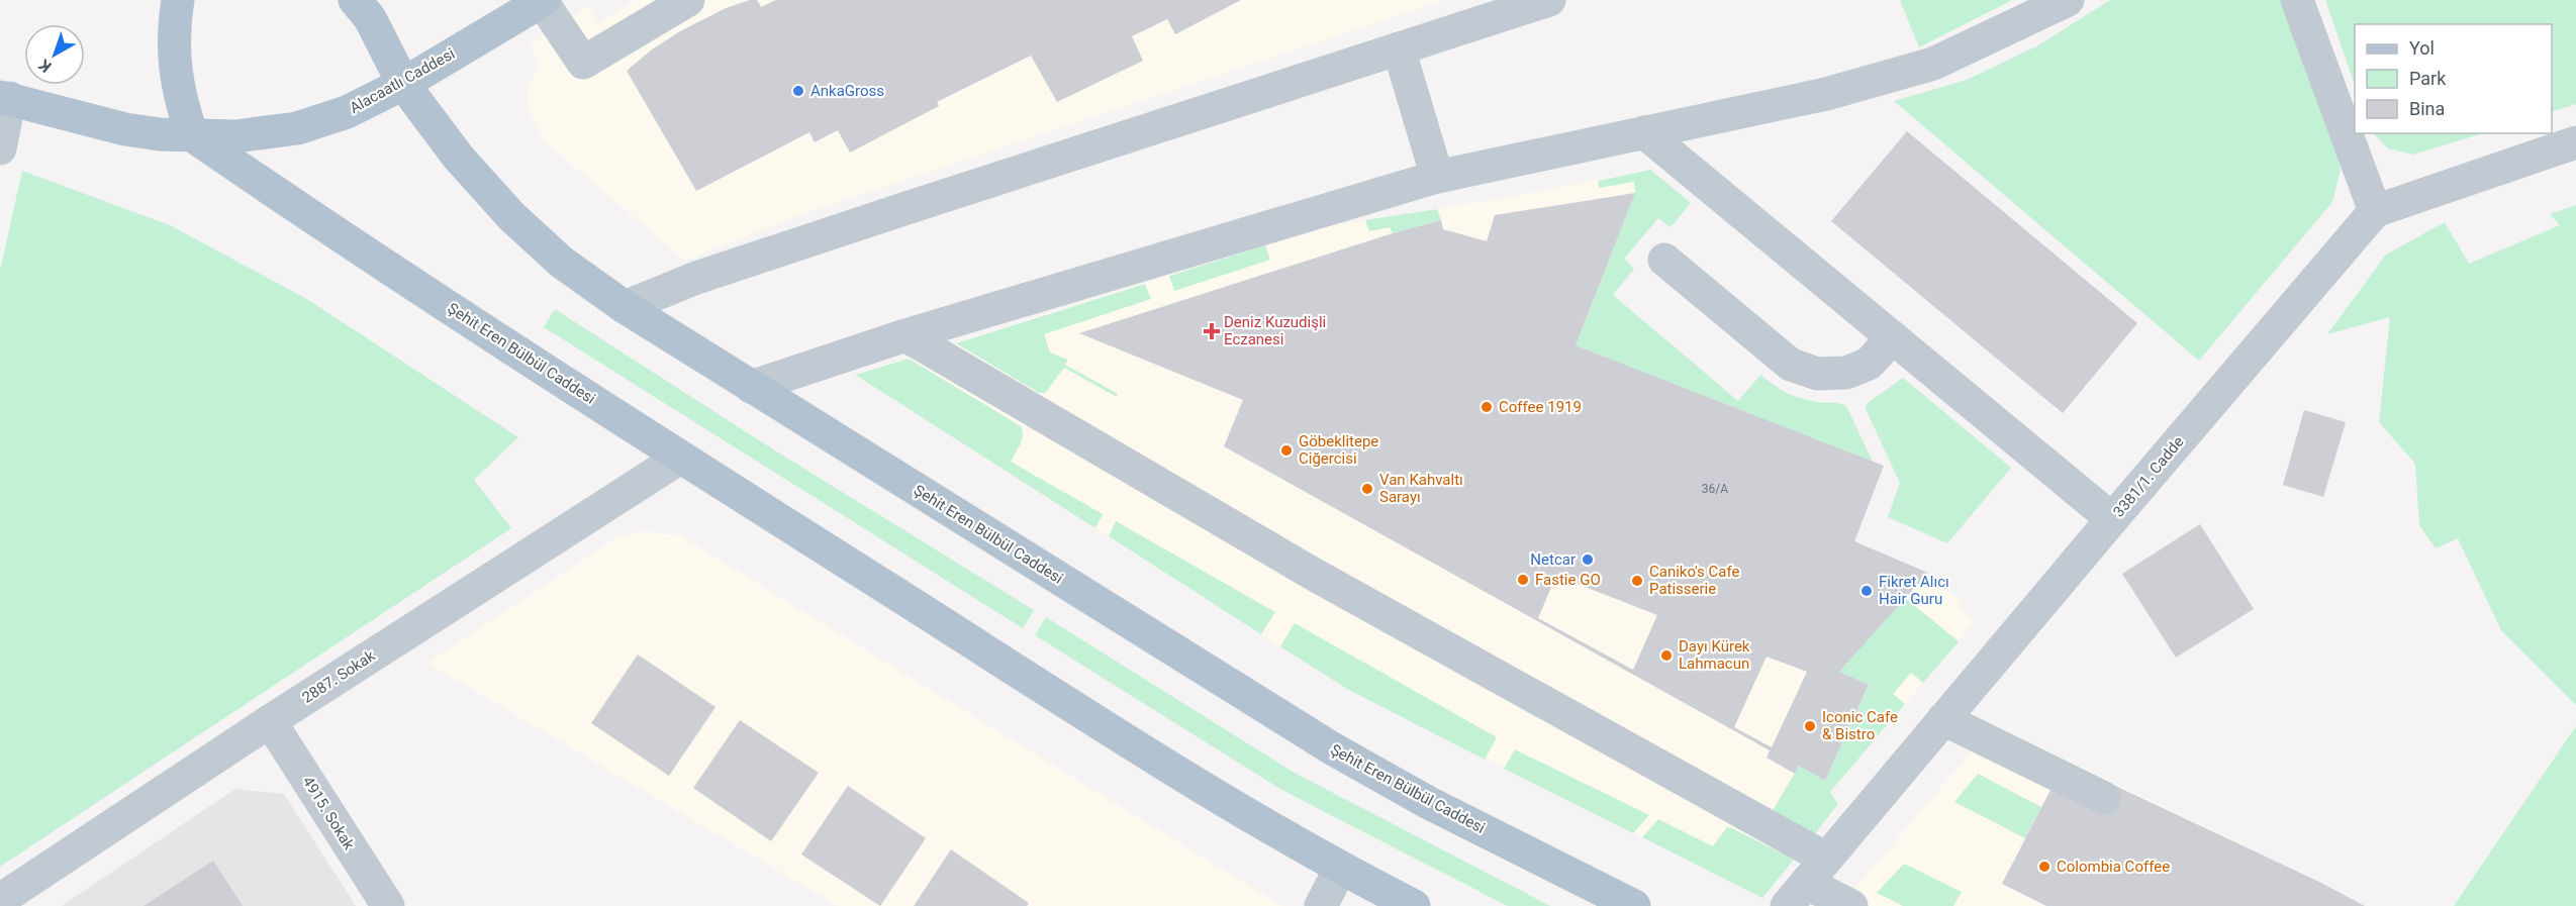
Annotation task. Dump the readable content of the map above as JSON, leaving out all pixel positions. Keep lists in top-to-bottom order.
{
  "streets": {
    "main road": ["Alacaatlı Caddesi", "Şehit Eren Bülbül Caddesi"],
    "street": ["3381/1. Cadde", "2887. Sokak", "4915. Sokak"]
  },
  "crossings": [
    ["Alacaatlı Caddesi", "Şehit Eren Bülbül Caddesi"],
    ["Şehit Eren Bülbül Caddesi", "2887. Sokak"],
    ["2887. Sokak", "4915. Sokak"]
  ],
  "places": {
    "other": [
      "AnkaGross",
      "Coffee 1919",
      "Göbeklitepe Ciğercisi",
      "Van Kahvaltı Sarayı",
      "Netcar",
      "Fastie GO",
      "Caniko's Cafe Patisserie",
      "Fikret Alıcı Hair Guru",
      "Dayı Kürek Lahmacun",
      "Iconic Cafe & Bistro",
      "Colombia Coffee"
    ],
    "health": ["Deniz Kuzudişli Eczanesi"]
  },
  "house_numbers": ["36/A"],
  "legend": ["Yol", "Park", "Bina"],
  "north": "bottom left"
}
